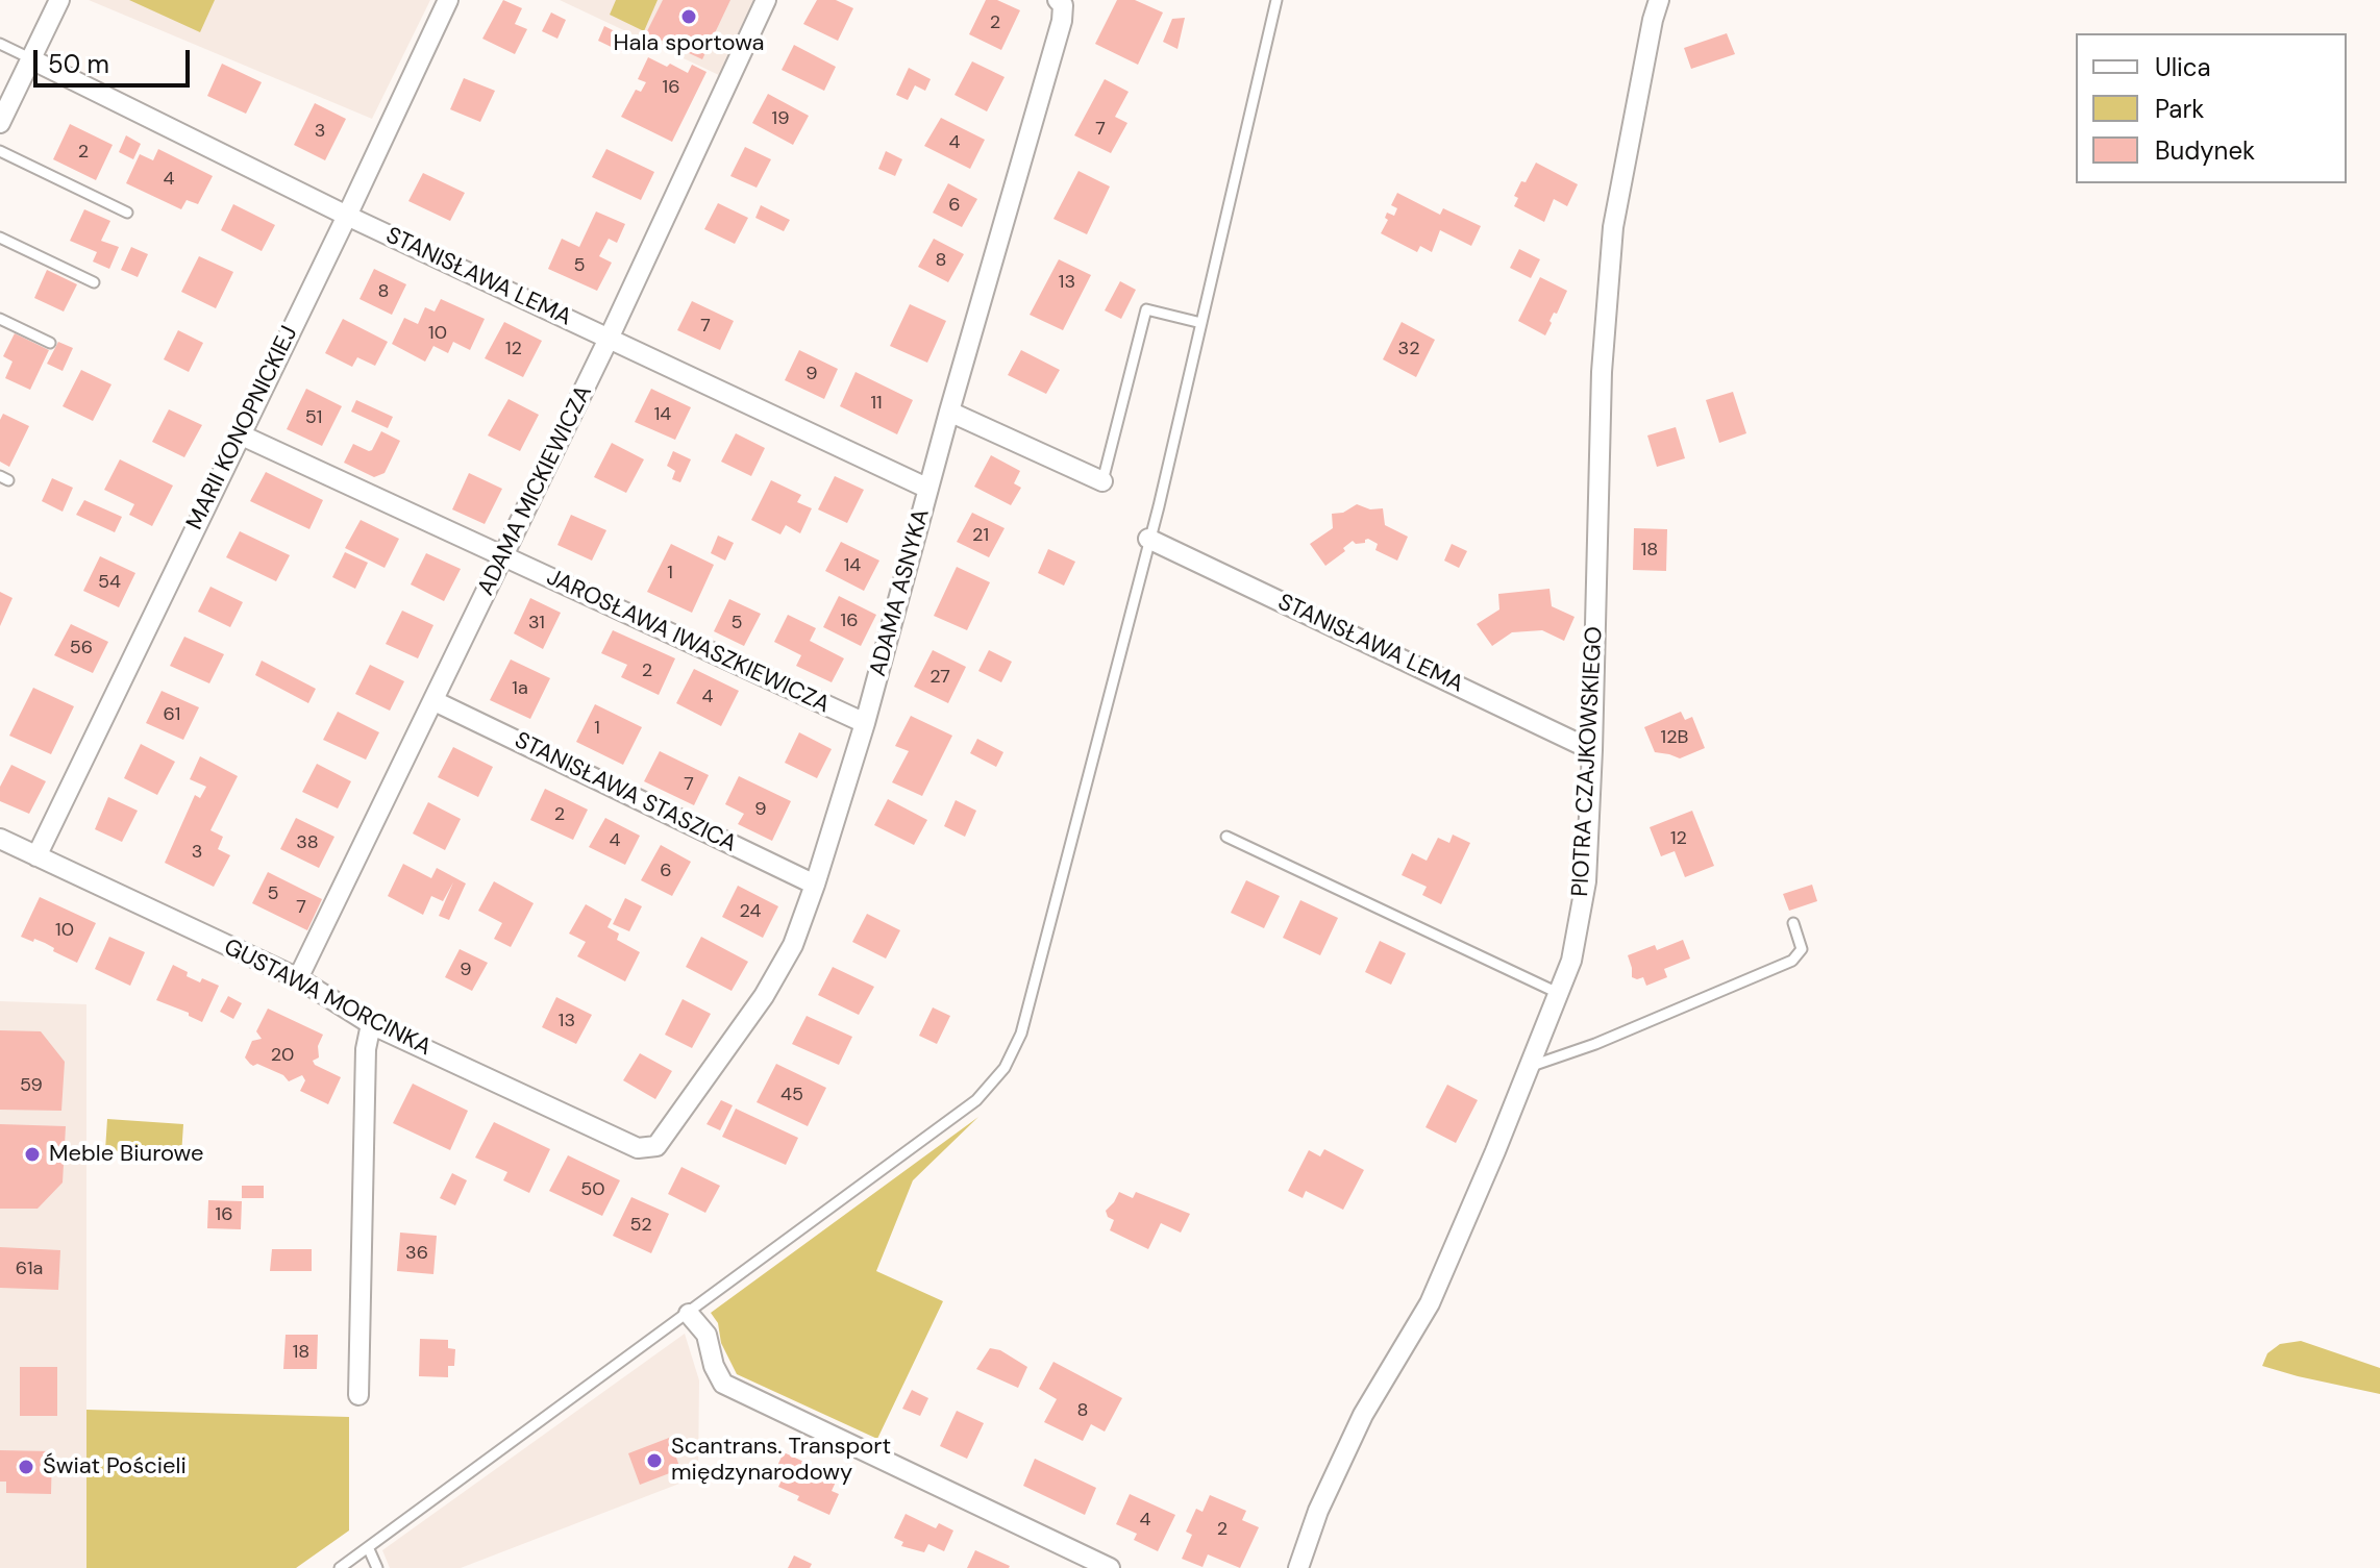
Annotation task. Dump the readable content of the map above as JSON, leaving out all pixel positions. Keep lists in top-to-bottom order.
{
  "streets": {
    "street": [
      "STANISŁAWA LEMA",
      "MARII KONOPNICKIEJ",
      "ADAMA MICKIEWICZA",
      "ADAMA ASNYKA",
      "JAROSŁAWA IWASZKIEWICZA",
      "PIOTRA CZAJKOWSKIEGO",
      "STANISŁAWA STASZICA",
      "GUSTAWA MORCINKA"
    ]
  },
  "crossings": [
    ["STANISŁAWA LEMA", "MARII KONOPNICKIEJ"],
    ["STANISŁAWA LEMA", "ADAMA MICKIEWICZA"],
    ["STANISŁAWA LEMA", "ADAMA ASNYKA"],
    ["STANISŁAWA LEMA", "PIOTRA CZAJKOWSKIEGO"],
    ["MARII KONOPNICKIEJ", "JAROSŁAWA IWASZKIEWICZA"],
    ["MARII KONOPNICKIEJ", "GUSTAWA MORCINKA"],
    ["ADAMA MICKIEWICZA", "JAROSŁAWA IWASZKIEWICZA"],
    ["ADAMA MICKIEWICZA", "STANISŁAWA STASZICA"],
    ["ADAMA MICKIEWICZA", "GUSTAWA MORCINKA"],
    ["ADAMA ASNYKA", "JAROSŁAWA IWASZKIEWICZA"],
    ["ADAMA ASNYKA", "STANISŁAWA STASZICA"],
    ["ADAMA ASNYKA", "GUSTAWA MORCINKA"]
  ],
  "places": [
    "Hala sportowa",
    "Meble Biurowe",
    "Scantrans. Transport międzynarodowy",
    "Świat Pościeli"
  ],
  "house_numbers": [
    "2",
    "16",
    "19",
    "7",
    "3",
    "4",
    "2",
    "4",
    "6",
    "8",
    "5",
    "13",
    "8",
    "7",
    "10",
    "12",
    "32",
    "9",
    "11",
    "14",
    "51",
    "21",
    "18",
    "14",
    "1",
    "54",
    "16",
    "31",
    "5",
    "56",
    "2",
    "27",
    "1a",
    "4",
    "61",
    "1",
    "12B",
    "7",
    "9",
    "2",
    "12",
    "4",
    "38",
    "3",
    "6",
    "5",
    "7",
    "24",
    "10",
    "9",
    "13",
    "20",
    "59",
    "45",
    "50",
    "16",
    "52",
    "36",
    "61a",
    "18",
    "8",
    "4",
    "2"
  ],
  "legend": ["Ulica", "Park", "Budynek"],
  "scale_bar": "50 m"
}
